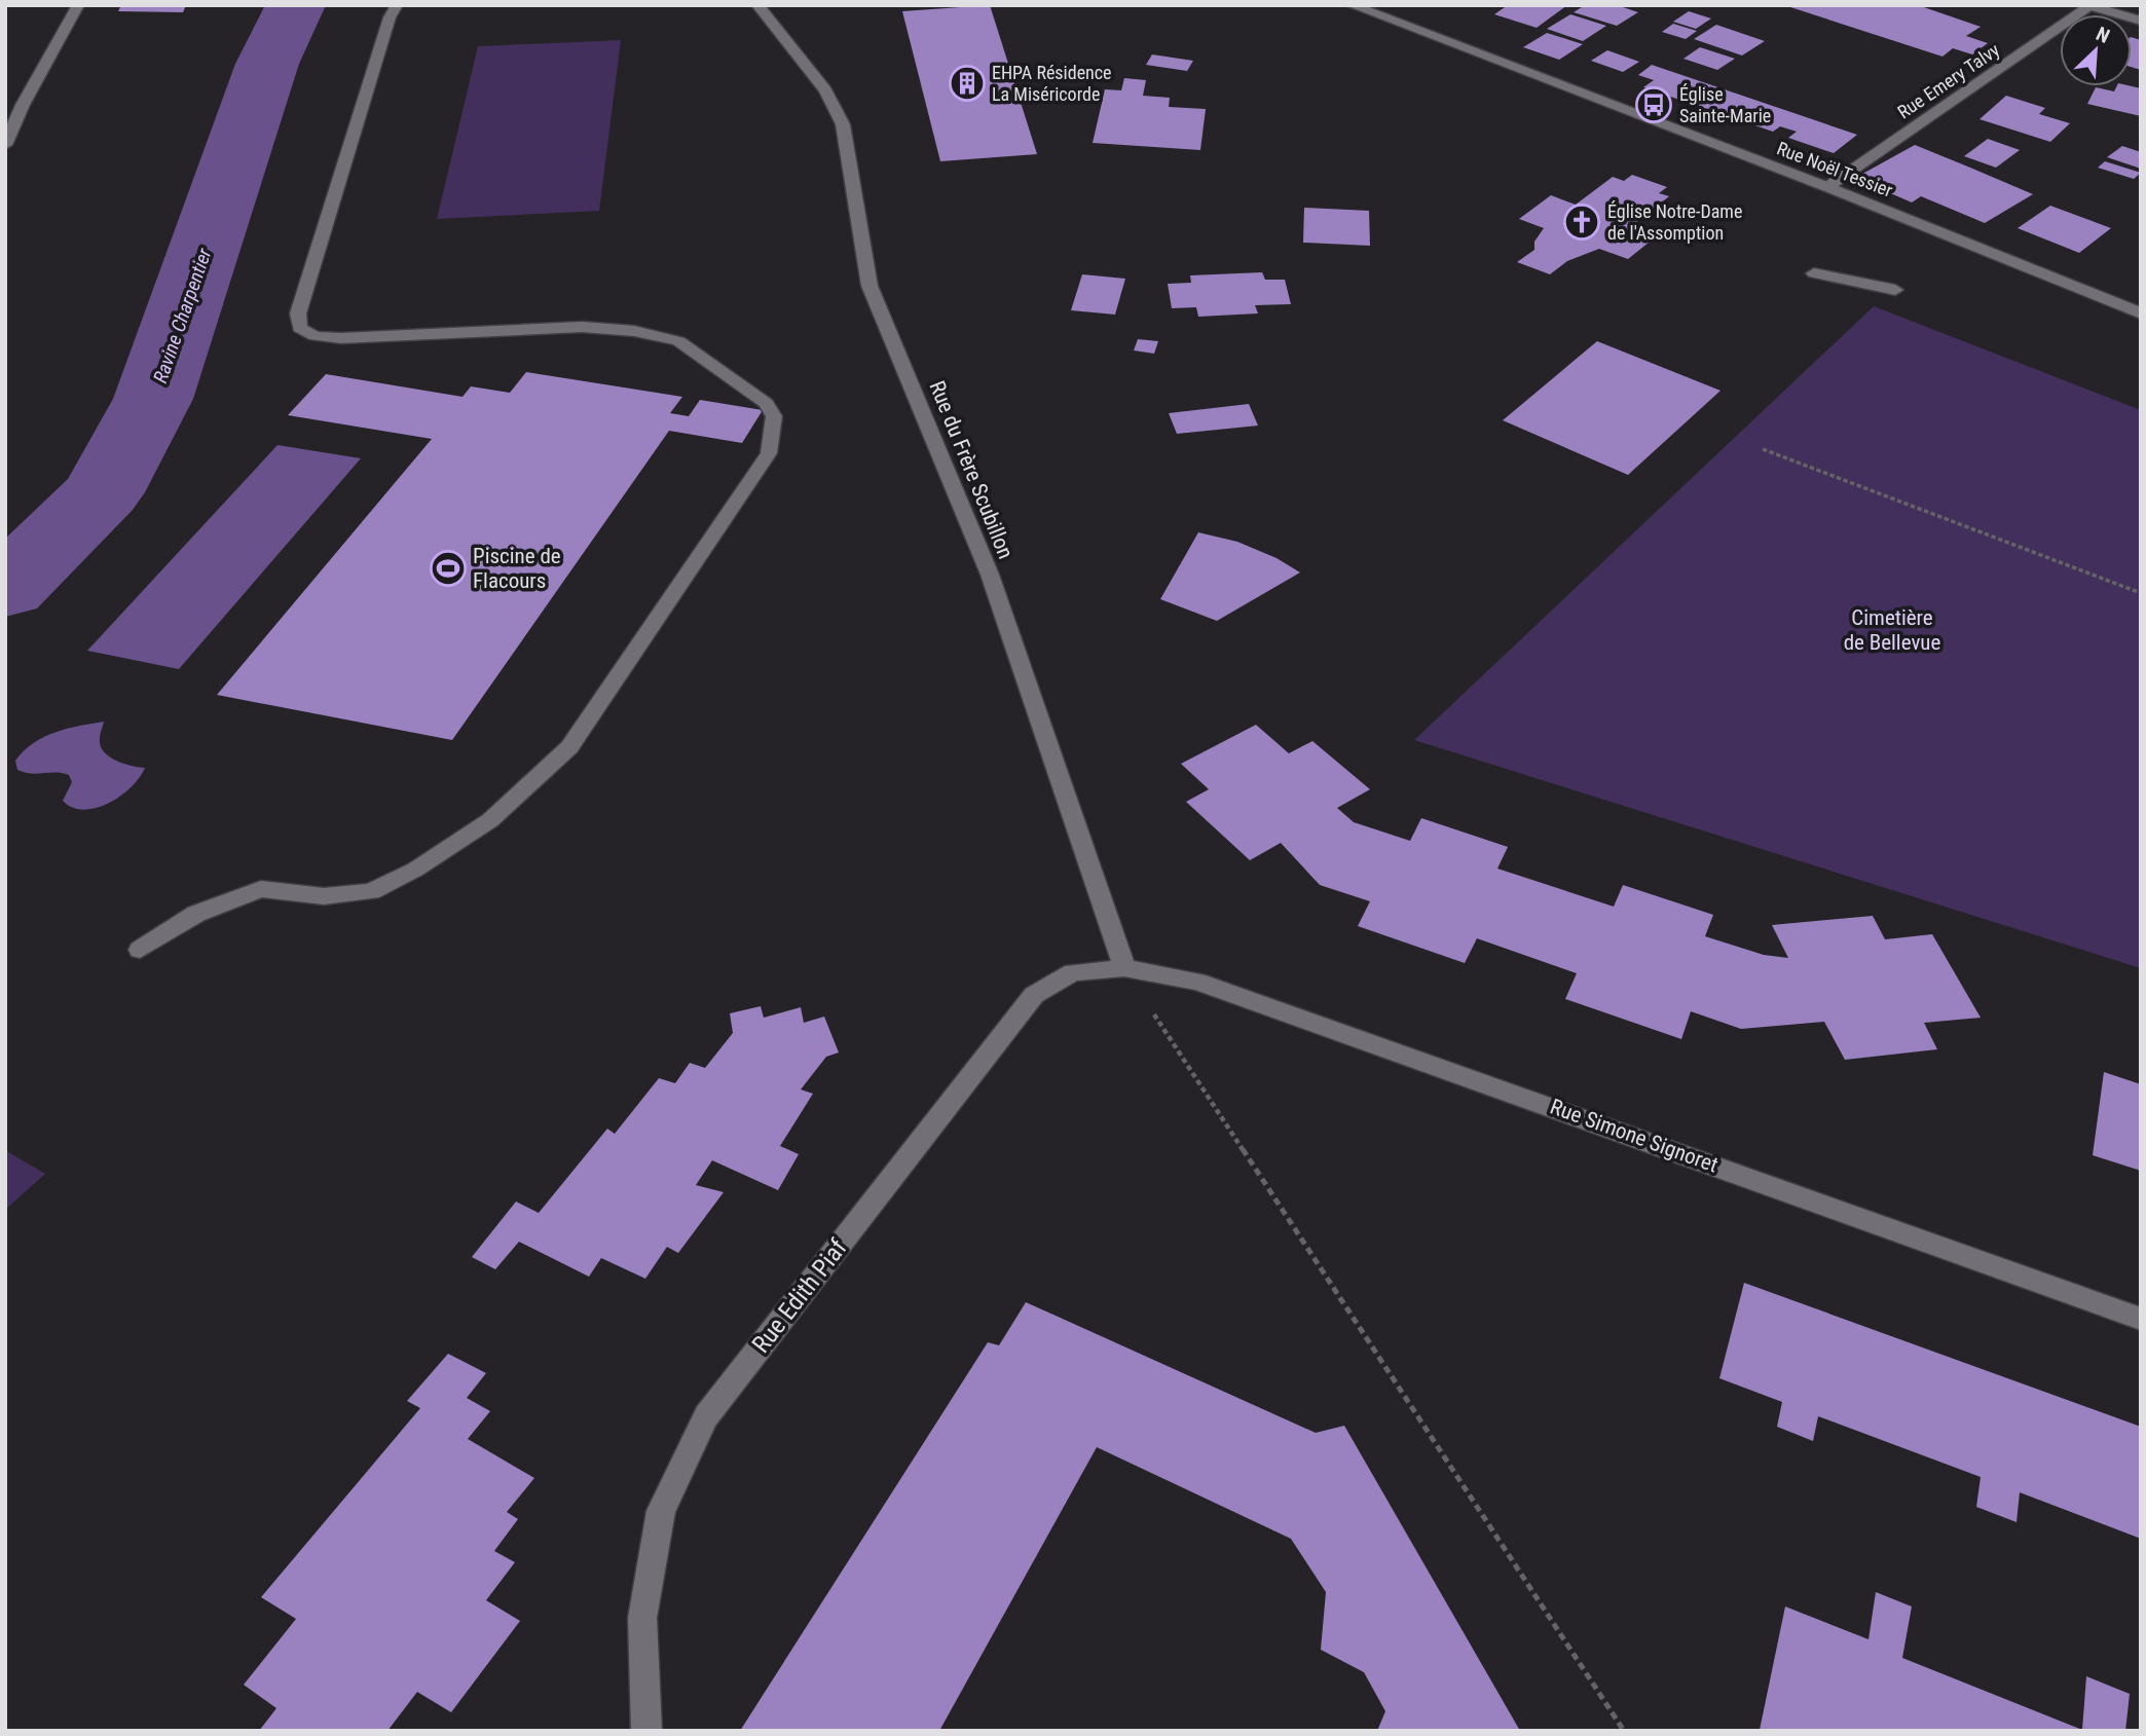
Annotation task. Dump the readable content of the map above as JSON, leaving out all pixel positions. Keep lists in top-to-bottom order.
{
  "streets": {
    "street": [
      "Rue Emery Talvy",
      "Rue Noël Tessier",
      "Rue du Frère Scubillon",
      "Rue Simone Signoret",
      "Rue Edith Piaf"
    ]
  },
  "crossings": [
    ["Rue Emery Talvy", "Rue Noël Tessier"],
    ["Rue du Frère Scubillon", "Rue Simone Signoret"],
    ["Rue du Frère Scubillon", "Rue Edith Piaf"],
    ["Rue Simone Signoret", "Rue Edith Piaf"]
  ],
  "water": ["Ravine Charpentier"],
  "parks": ["Cimetière de Bellevue"],
  "places": {
    "building": ["EHPA Résidence La Miséricorde"],
    "bus stop": ["Église Sainte-Marie"],
    "church": ["Église Notre-Dame de l'Assomption"],
    "sports": ["Piscine de Flacours"]
  },
  "north": "top right"
}
